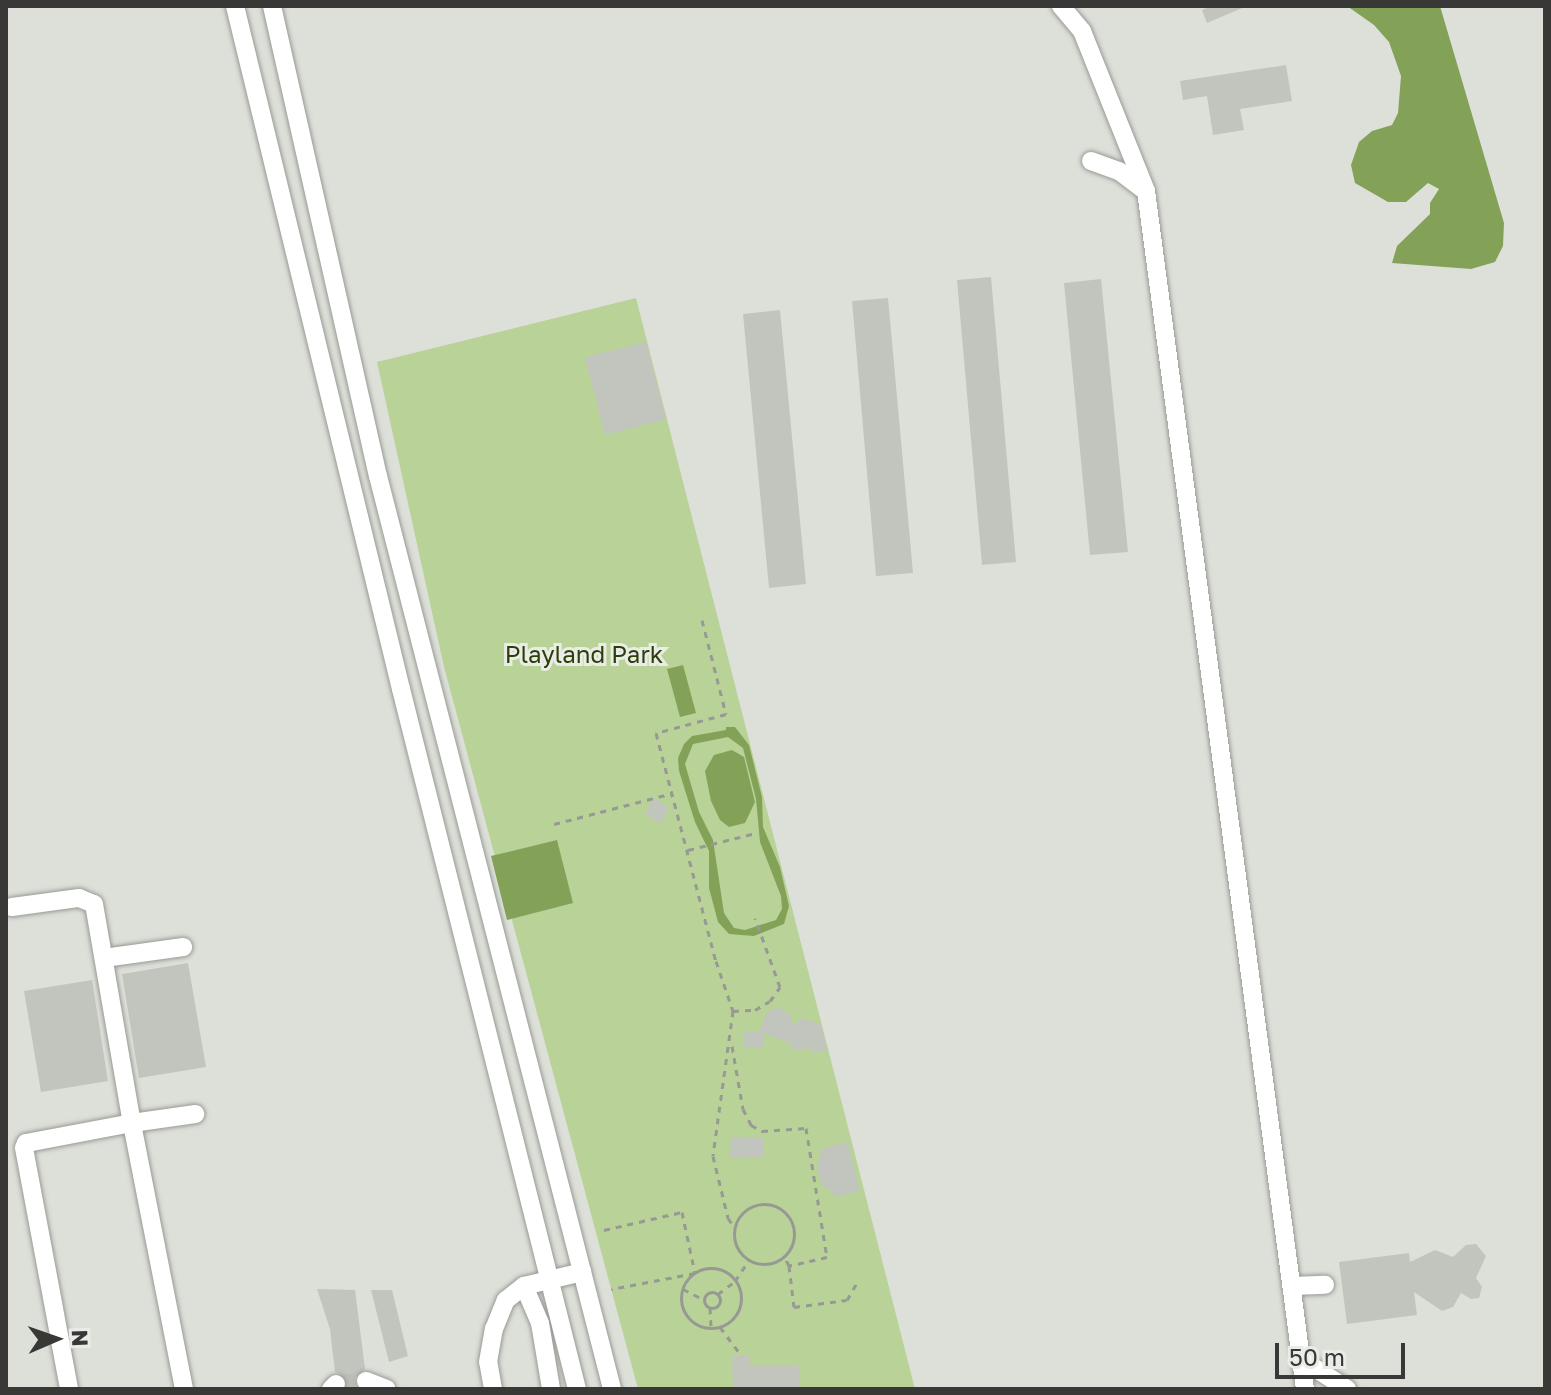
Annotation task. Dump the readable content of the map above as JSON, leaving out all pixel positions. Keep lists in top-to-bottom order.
{
  "parks": ["Playland Park"],
  "scale_bar": "50 m",
  "north": "right"
}
